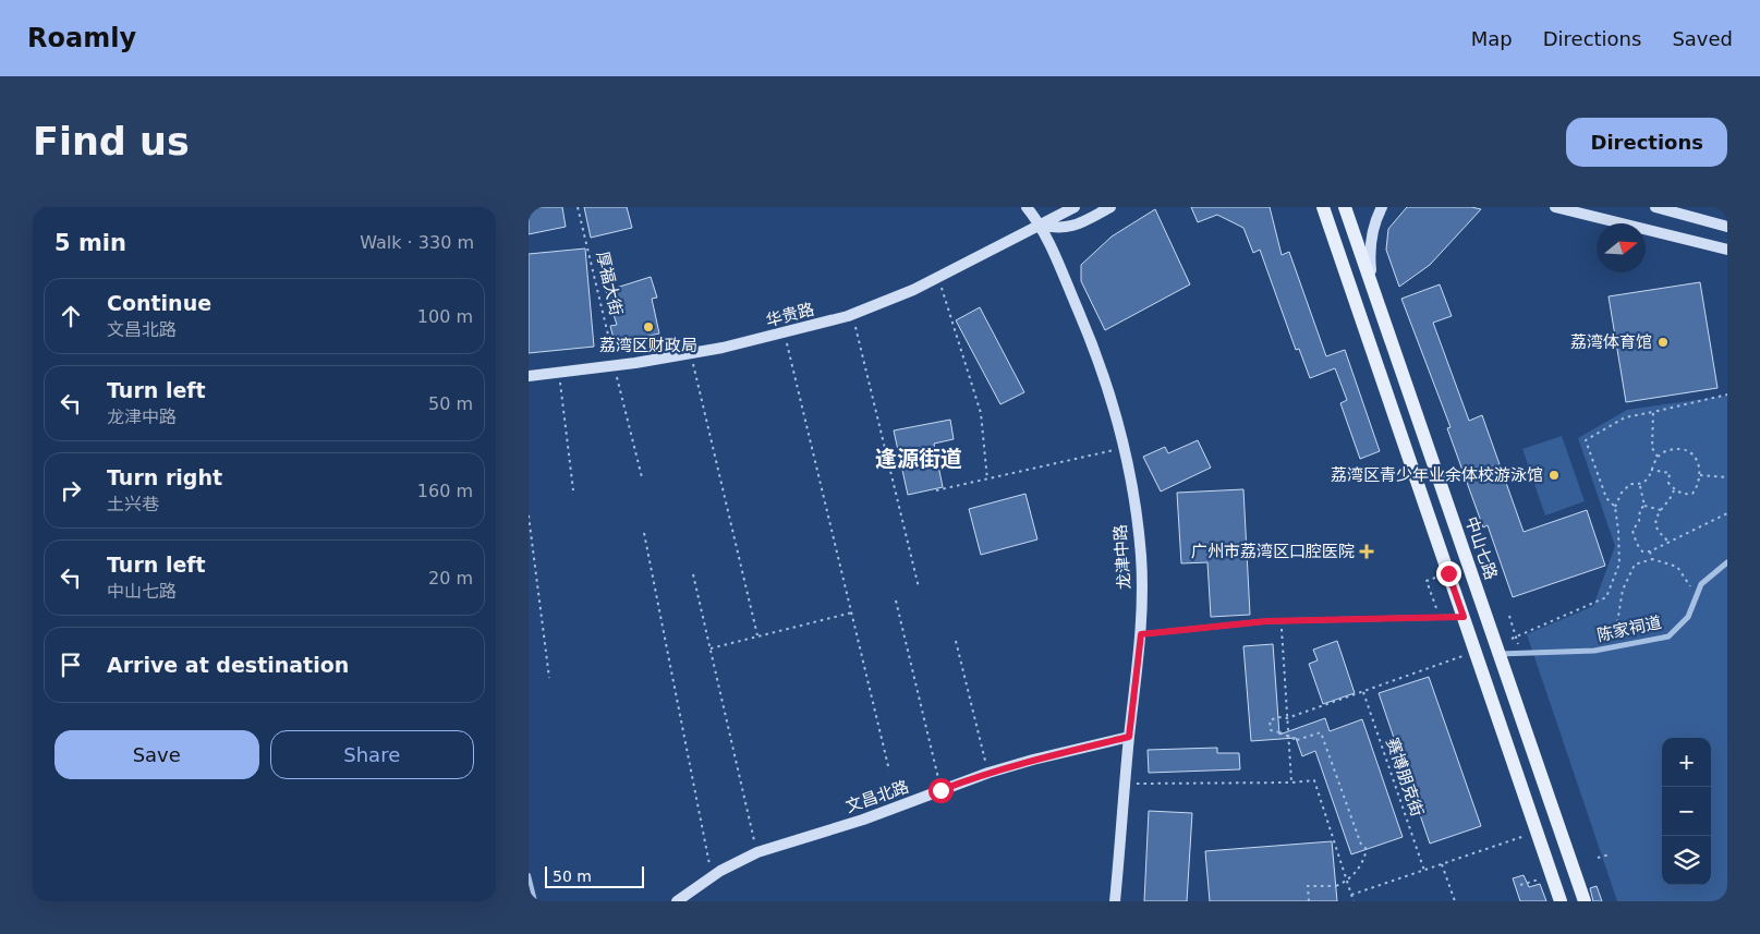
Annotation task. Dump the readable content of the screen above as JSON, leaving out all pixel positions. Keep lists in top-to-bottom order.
{
  "streets": {
    "main road": [
      "华贵路",
      "中山七路",
      "龙津中路",
      "文昌北路"
    ],
    "street": ["陈家祠道"],
    "path": ["厚福大街", "赛博朋克街"]
  },
  "crossings": [
    ["厚福大街", "华贵路"],
    ["华贵路", "龙津中路"],
    ["中山七路", "陈家祠道"],
    ["龙津中路", "文昌北路"]
  ],
  "districts": ["逢源街道"],
  "places": {
    "other": ["荔湾区财政局", "荔湾体育馆", "荔湾区青少年业余体校游泳馆"],
    "health": ["广州市荔湾区口腔医院"]
  },
  "scale_bar": "50 m",
  "north": "right",
  "page": {
    "header": "Roamly",
    "nav": ["Map", "Directions", "Saved"],
    "buttons": [
      "Directions",
      ["Save", "Share"]
    ],
    "title": "Find us",
    "heading": ["5 min", "Walk · 330 m"],
    "list": [
      ["Continue", "文昌北路", "100 m"],
      ["Turn left", "龙津中路", "50 m"],
      ["Turn right", "土兴巷", "160 m"],
      ["Turn left", "中山七路", "20 m"],
      "Arrive at destination"
    ],
    "map_buttons": ["+", "−"],
    "scale": "50 m"
  }
}
